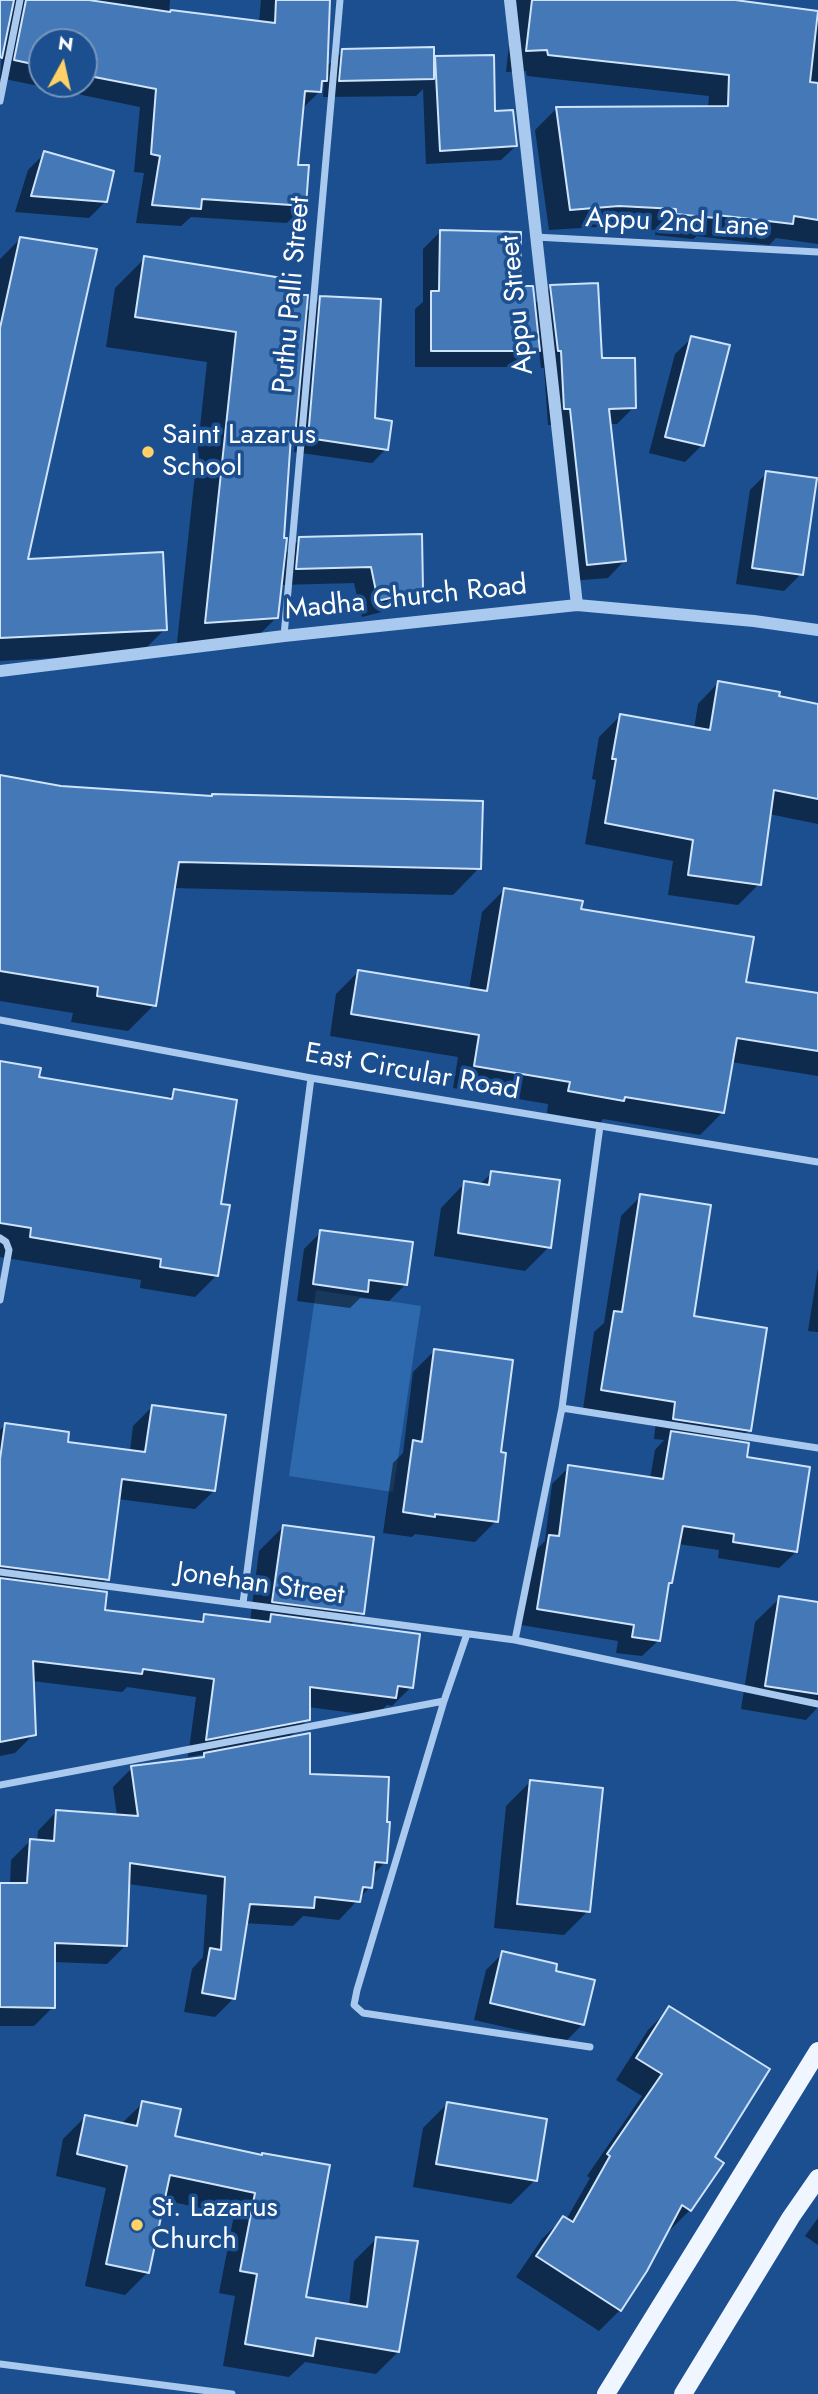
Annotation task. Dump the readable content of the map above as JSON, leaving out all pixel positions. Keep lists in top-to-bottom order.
{
  "streets": {
    "street": [
      "Appu 2nd Lane",
      "Puthu Palli Street",
      "Appu Street",
      "Madha Church Road",
      "East Circular Road",
      "Jonehan Street"
    ]
  },
  "crossings": [
    ["Appu 2nd Lane", "Appu Street"],
    ["Puthu Palli Street", "Madha Church Road"],
    ["Appu Street", "Madha Church Road"]
  ],
  "places": ["Saint Lazarus School", "St. Lazarus Church"],
  "north": "top"
}
